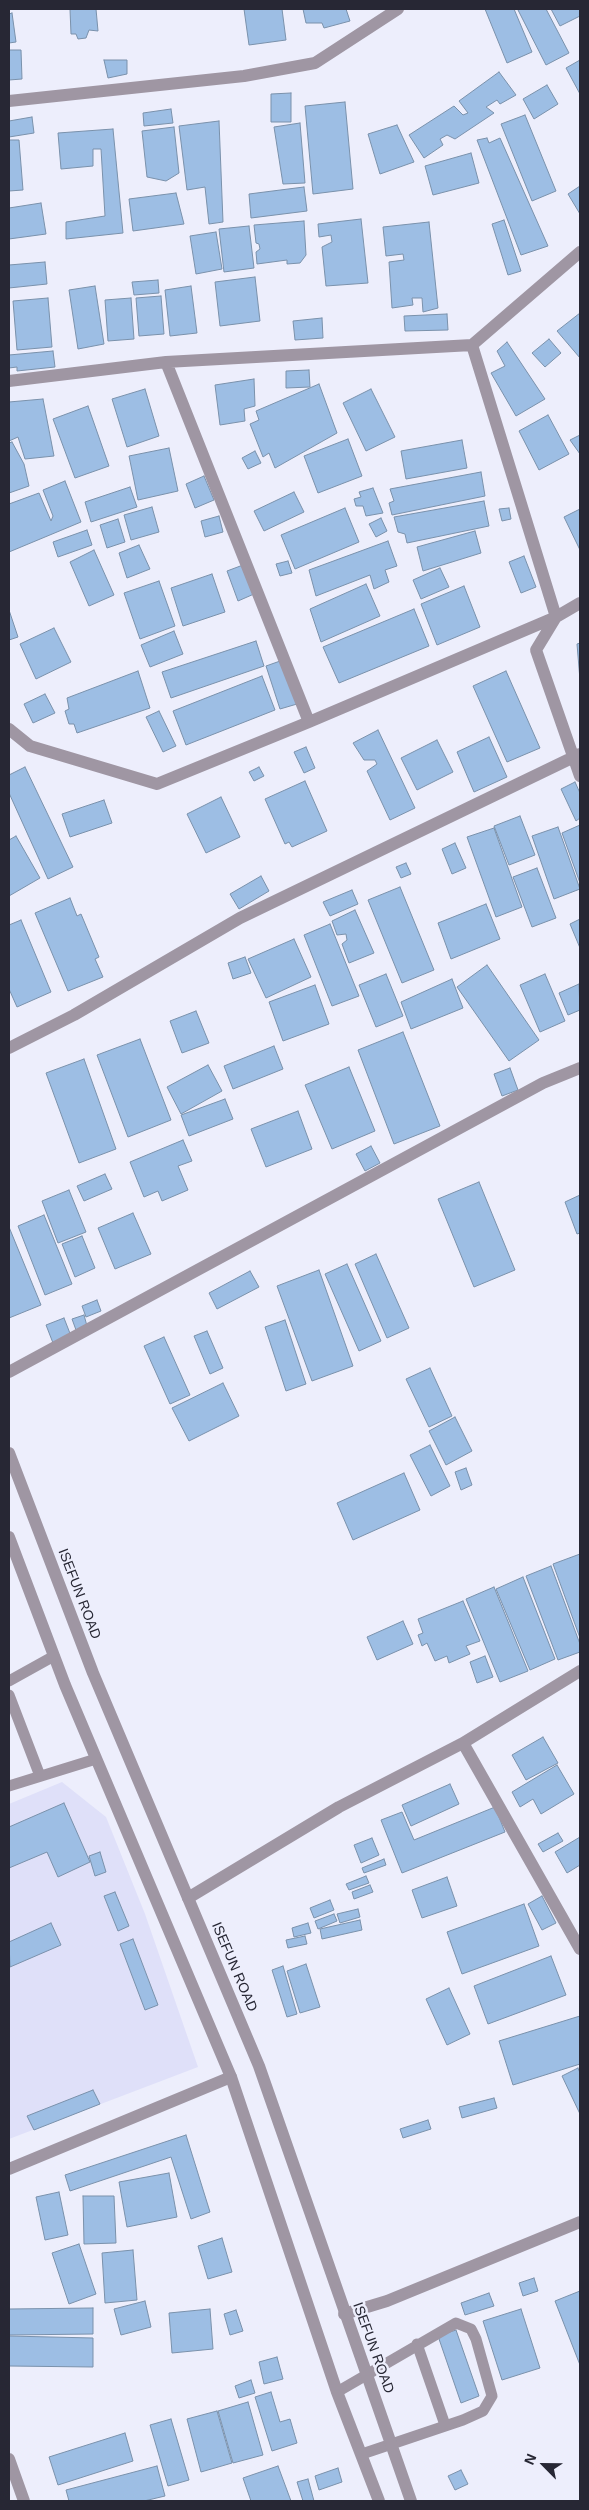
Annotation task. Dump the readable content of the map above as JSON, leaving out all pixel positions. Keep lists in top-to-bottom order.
{
  "streets": {
    "street": ["ISEFUN ROAD"]
  },
  "north": "top left"
}
